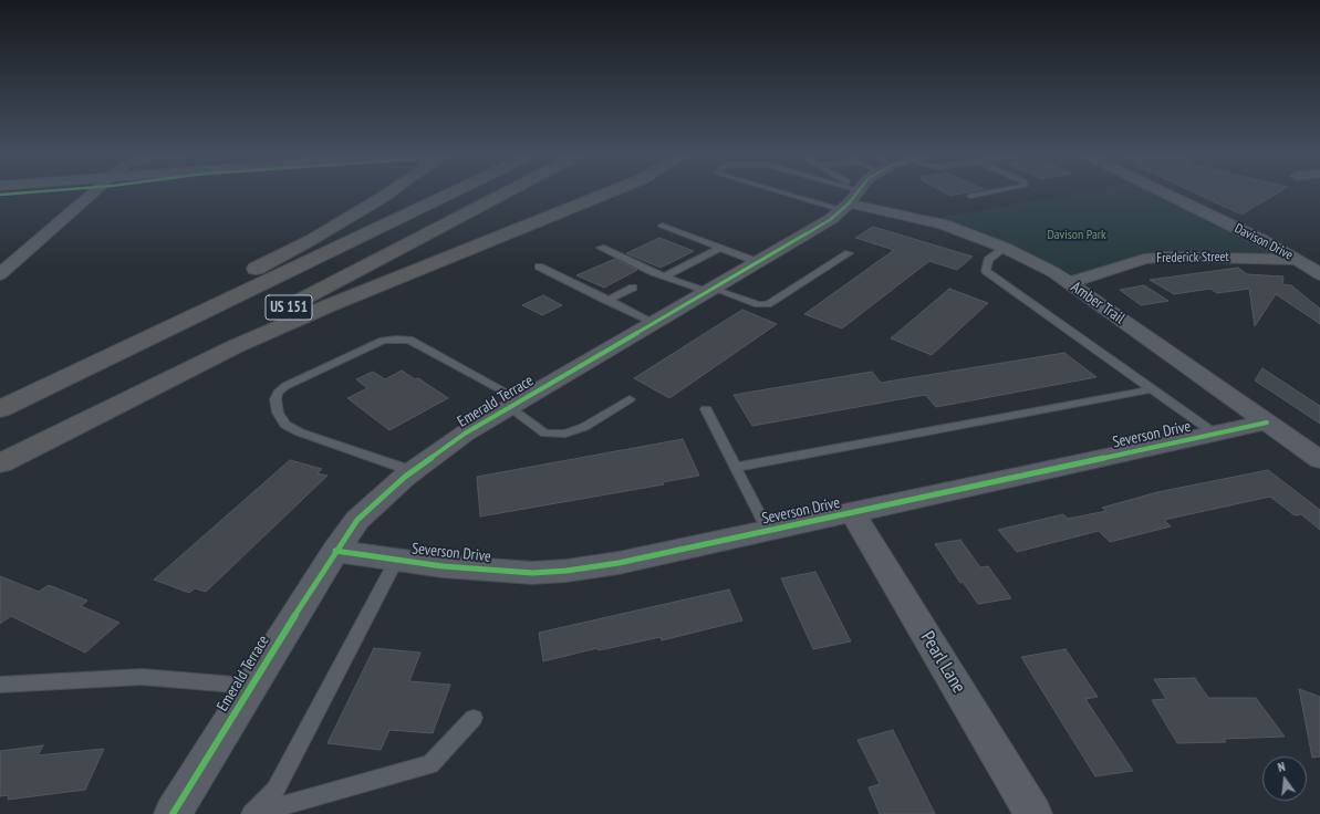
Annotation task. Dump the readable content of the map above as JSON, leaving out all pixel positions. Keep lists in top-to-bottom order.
{
  "streets": {
    "highway": ["US 151"],
    "street": [
      "Davison Drive",
      "Frederick Street",
      "Amber Trail",
      "Emerald Terrace",
      "Severson Drive",
      "Pearl Lane"
    ]
  },
  "crossings": [
    ["Davison Drive", "Frederick Street"],
    ["Frederick Street", "Amber Trail"],
    ["Amber Trail", "Severson Drive"],
    ["Emerald Terrace", "Severson Drive"],
    ["Severson Drive", "Pearl Lane"]
  ],
  "parks": ["Davison Park"],
  "north": "top"
}
